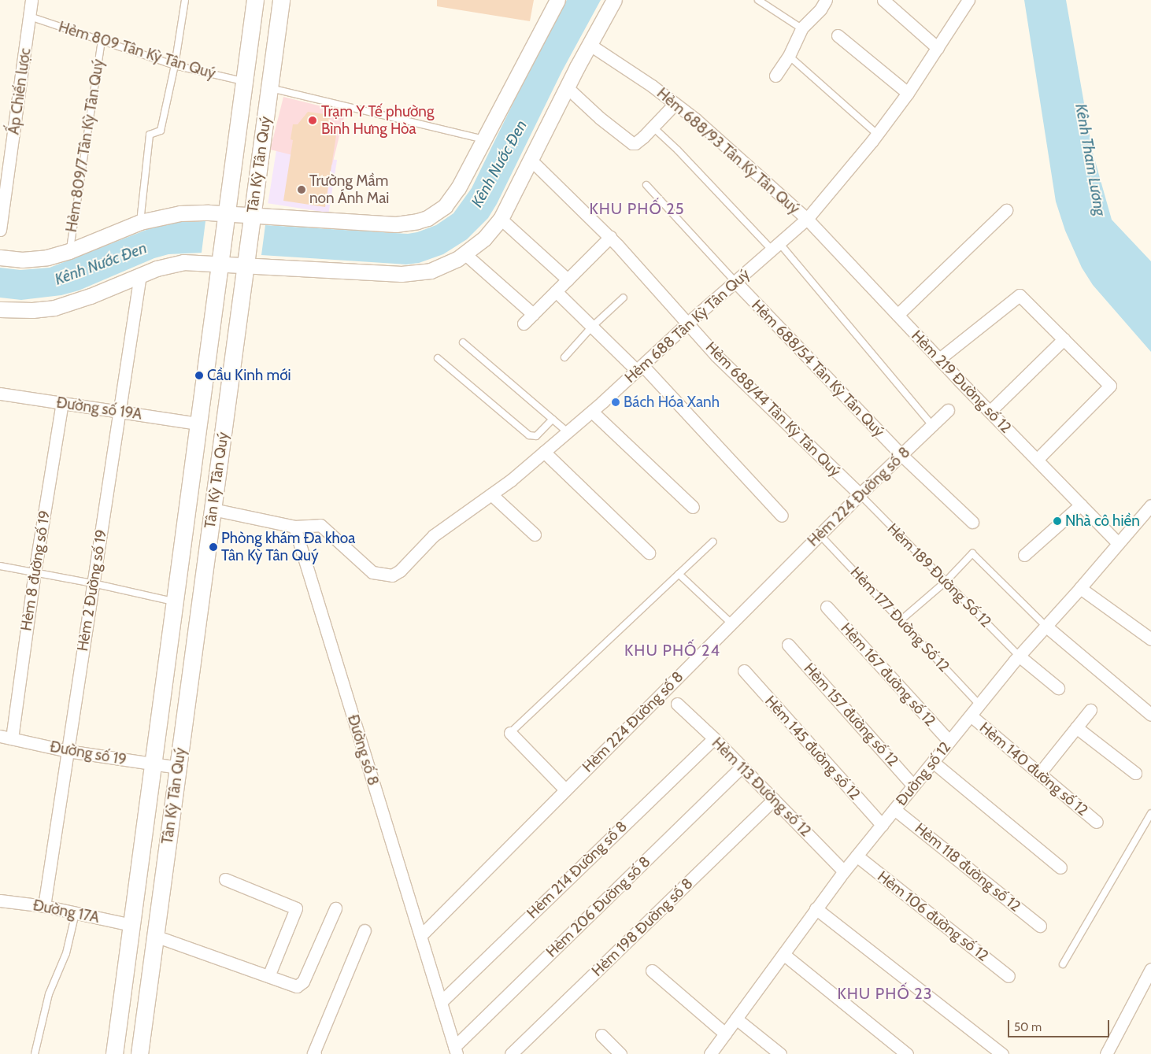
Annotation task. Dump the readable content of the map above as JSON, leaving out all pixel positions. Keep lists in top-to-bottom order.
{
  "streets": {
    "main road": ["Tân Kỳ Tân Quý"],
    "street": [
      "Ấp Chiến lược",
      "Hẻm 688/93 Tân Kỳ Tân Quý",
      "Hẻm 688 Tân Kỳ Tân Quý",
      "Hẻm 688/54 Tân Kỳ Tân Quý",
      "Hẻm 219 Đường số 12",
      "Đường số 19A",
      "Hẻm 688/44 Tân Kỳ Tân Quý",
      "Hẻm 224 Đường số 8",
      "Hẻm 8 đường số 19",
      "Hẻm 2 Đường số 19",
      "Hẻm 167 đường số 12",
      "Hẻm 157 đường số 12",
      "Hẻm 145 đường số 12",
      "Đường số 8",
      "Đường số 19",
      "Hẻm 140 đường số 12",
      "Đường số 12",
      "Hẻm 113 Đường số 12",
      "Hẻm 118 đường số 12",
      "Hẻm 214 Đường số 8",
      "Hẻm 206 Đường số 8",
      "Đường 17A",
      "Hẻm 106 đường số 12",
      "Hẻm 198 Đường số 8"
    ],
    "lane": [
      "Hẻm 809 Tân Kỳ Tân Quý",
      "Hẻm 809/7 Tân Kỳ Tân Quý",
      "Hẻm 189 Đường Số 12",
      "Hẻm 177 Đường Số 12"
    ]
  },
  "crossings": [
    ["Hẻm 809 Tân Kỳ Tân Quý", "Ấp Chiến lược"],
    ["Hẻm 809 Tân Kỳ Tân Quý", "Hẻm 809/7 Tân Kỳ Tân Quý"],
    ["Hẻm 809 Tân Kỳ Tân Quý", "Tân Kỳ Tân Quý"],
    ["Hẻm 688/93 Tân Kỳ Tân Quý", "Hẻm 688 Tân Kỳ Tân Quý"],
    ["Hẻm 688/93 Tân Kỳ Tân Quý", "Hẻm 219 Đường số 12"],
    ["Tân Kỳ Tân Quý", "Đường số 19A"],
    ["Tân Kỳ Tân Quý", "Đường số 19"],
    ["Tân Kỳ Tân Quý", "Đường 17A"],
    ["Hẻm 688 Tân Kỳ Tân Quý", "Hẻm 688/54 Tân Kỳ Tân Quý"],
    ["Hẻm 688 Tân Kỳ Tân Quý", "Hẻm 219 Đường số 12"],
    ["Hẻm 688 Tân Kỳ Tân Quý", "Hẻm 688/44 Tân Kỳ Tân Quý"],
    ["Hẻm 688 Tân Kỳ Tân Quý", "Đường số 8"],
    ["Hẻm 688/54 Tân Kỳ Tân Quý", "Hẻm 224 Đường số 8"],
    ["Hẻm 219 Đường số 12", "Đường số 12"],
    ["Đường số 19A", "Hẻm 8 đường số 19"],
    ["Đường số 19A", "Hẻm 2 Đường số 19"],
    ["Hẻm 688/44 Tân Kỳ Tân Quý", "Hẻm 224 Đường số 8"],
    ["Hẻm 688/44 Tân Kỳ Tân Quý", "Hẻm 189 Đường Số 12"],
    ["Hẻm 224 Đường số 8", "Hẻm 189 Đường Số 12"],
    ["Hẻm 224 Đường số 8", "Hẻm 177 Đường Số 12"],
    ["Hẻm 224 Đường số 8", "Đường số 8"],
    ["Hẻm 8 đường số 19", "Đường số 19"],
    ["Hẻm 189 Đường Số 12", "Đường số 12"],
    ["Hẻm 2 Đường số 19", "Đường số 19"],
    ["Hẻm 2 Đường số 19", "Đường 17A"],
    ["Hẻm 177 Đường Số 12", "Đường số 12"],
    ["Hẻm 167 đường số 12", "Đường số 12"],
    ["Hẻm 157 đường số 12", "Đường số 12"],
    ["Hẻm 145 đường số 12", "Đường số 12"],
    ["Đường số 8", "Hẻm 214 Đường số 8"],
    ["Đường số 8", "Hẻm 206 Đường số 8"],
    ["Hẻm 140 đường số 12", "Đường số 12"],
    ["Đường số 12", "Hẻm 113 Đường số 12"],
    ["Đường số 12", "Hẻm 118 đường số 12"],
    ["Đường số 12", "Hẻm 106 đường số 12"],
    ["Hẻm 113 Đường số 12", "Hẻm 214 Đường số 8"],
    ["Hẻm 113 Đường số 12", "Hẻm 206 Đường số 8"],
    ["Hẻm 113 Đường số 12", "Hẻm 198 Đường số 8"]
  ],
  "districts": ["KHU PHỐ 25", "KHU PHỐ 24", "KHU PHỐ 23"],
  "water": ["Kênh Tham Lương", "Kênh Nước Đen"],
  "places": [
    "Trạm Y Tế phường Bình Hưng Hòa",
    "Trường Mầm non Ánh Mai",
    "Cầu Kinh mới",
    "Bách Hóa Xanh",
    "Nhà cô hiền",
    "Phòng khám Đa khoa Tân Kỳ Tân Quý"
  ],
  "scale_bar": "50 m"
}
